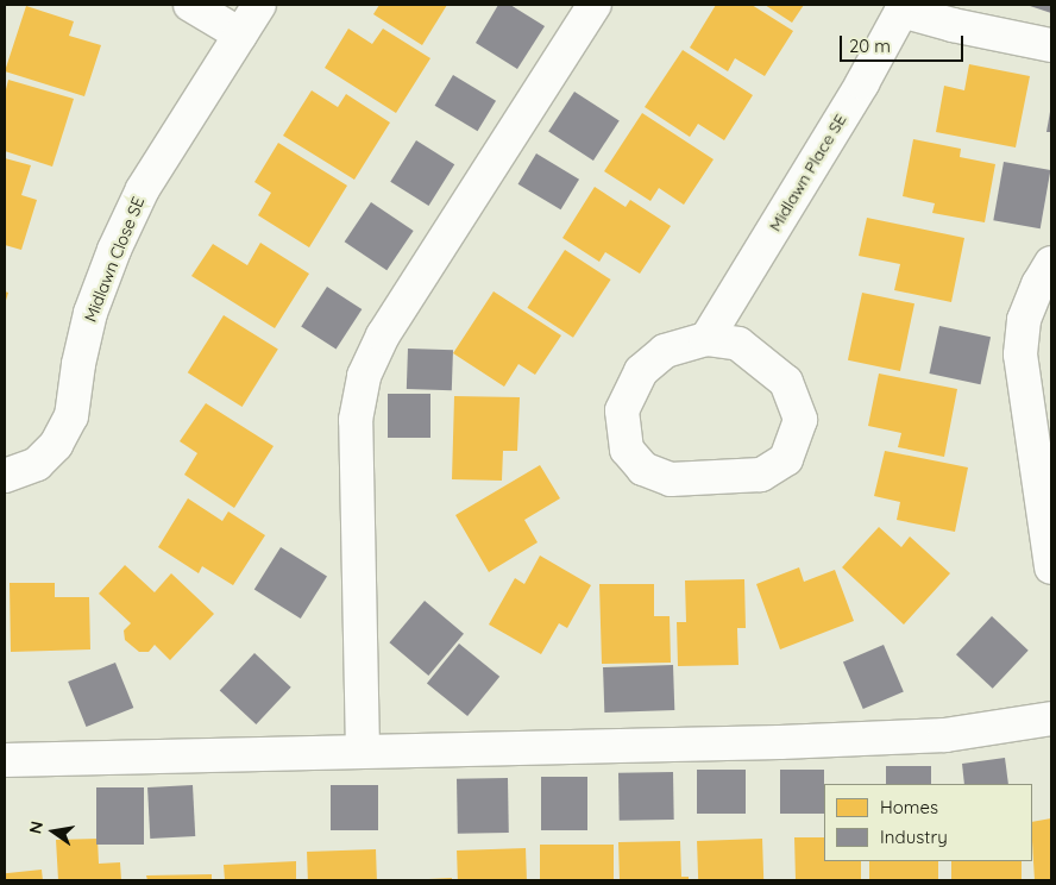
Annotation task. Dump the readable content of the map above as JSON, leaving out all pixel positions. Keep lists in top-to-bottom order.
{
  "streets": {
    "street": ["Midlawn Place SE", "Midlawn Close SE"]
  },
  "legend": ["Homes", "Industry"],
  "scale_bar": "20 m",
  "north": "left"
}
